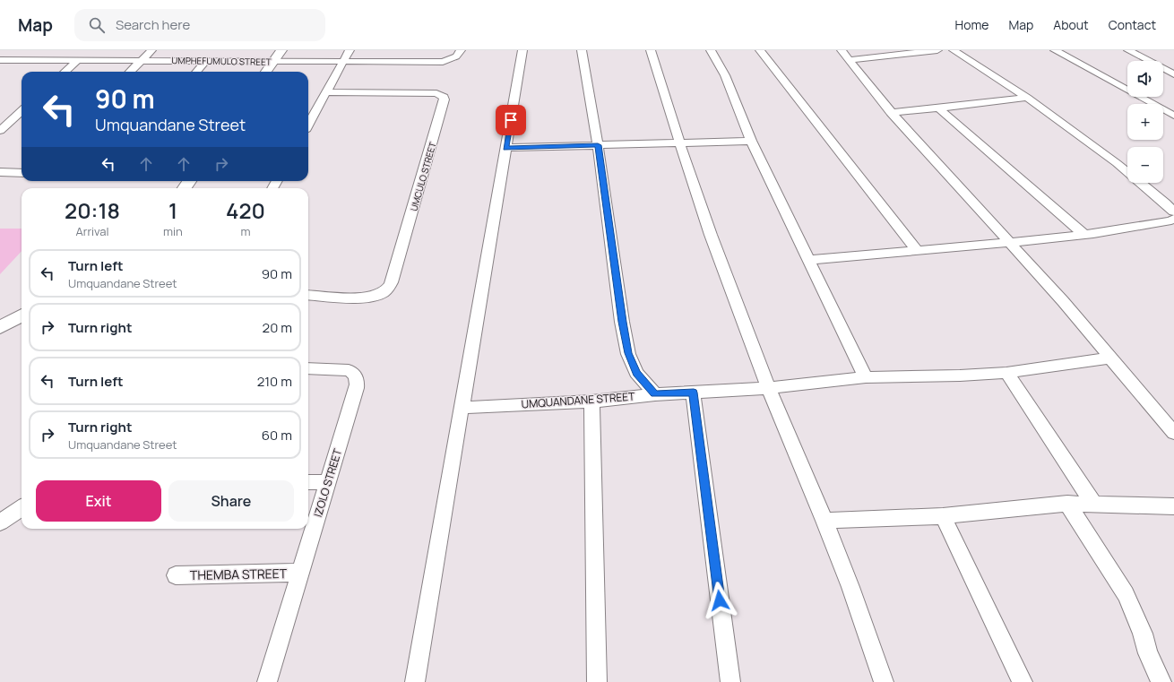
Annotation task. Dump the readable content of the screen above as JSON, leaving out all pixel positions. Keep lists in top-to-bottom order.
{
  "streets": {
    "street": [
      "UMPHEFUMULO STREET",
      "UMCULO STREET",
      "UMQUANDANE STREET",
      "IZOLO STREET",
      "THEMBA STREET"
    ]
  },
  "crossings": [
    ["IZOLO STREET", "THEMBA STREET"]
  ],
  "page": {
    "header": "Map",
    "search": "Search here",
    "nav": [
      "Home",
      "Map",
      "About",
      "Contact"
    ],
    "map_buttons": ["+", "−"],
    "turn": ["90 m", "Umquandane Street"],
    "eta": [
      "20:18",
      "Arrival",
      "1",
      "min",
      "420",
      "m"
    ],
    "list": [
      {
        "name": "Turn left",
        "note": "Umquandane Street",
        "value": "90 m"
      },
      {
        "name": "Turn right",
        "value": "20 m"
      },
      {
        "name": "Turn left",
        "value": "210 m"
      },
      {
        "name": "Turn right",
        "note": "Umquandane Street",
        "value": "60 m"
      }
    ],
    "buttons": ["Exit", "Share"]
  }
}
